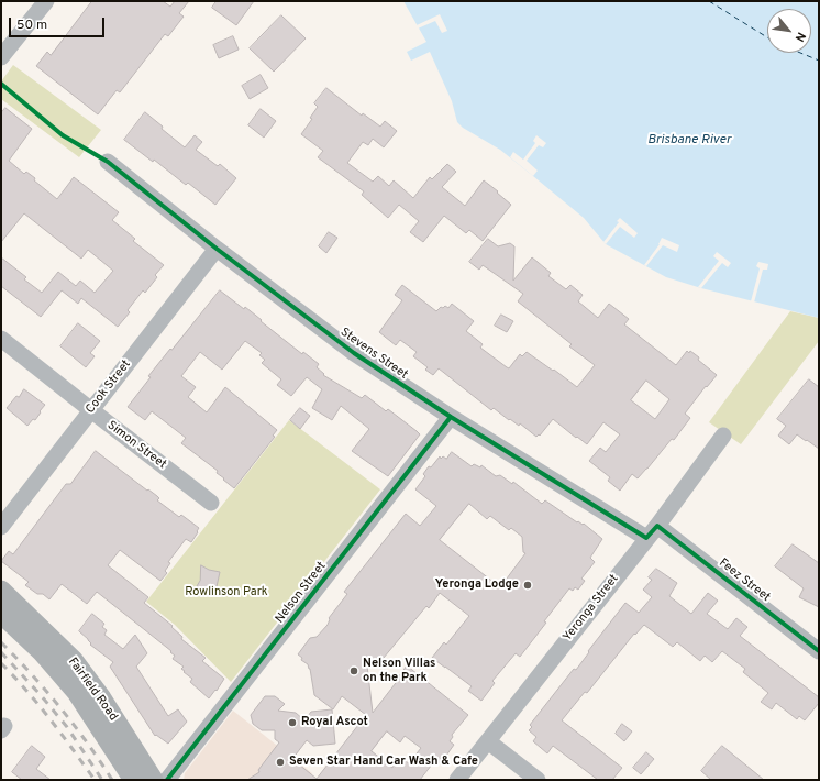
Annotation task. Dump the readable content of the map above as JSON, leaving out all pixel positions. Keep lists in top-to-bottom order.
{
  "streets": {
    "main road": ["Fairfield Road"],
    "street": [
      "Stevens Street",
      "Cook Street",
      "Simon Street",
      "Feez Street",
      "Nelson Street",
      "Yeronga Street"
    ]
  },
  "crossings": [
    ["Stevens Street", "Cook Street"],
    ["Stevens Street", "Feez Street"],
    ["Stevens Street", "Nelson Street"],
    ["Stevens Street", "Yeronga Street"],
    ["Cook Street", "Simon Street"],
    ["Feez Street", "Yeronga Street"]
  ],
  "water": ["Brisbane River"],
  "parks": ["Rowlinson Park"],
  "places": [
    "Yeronga Lodge",
    "Nelson Villas on the Park",
    "Royal Ascot",
    "Seven Star Hand Car Wash & Cafe"
  ],
  "scale_bar": "50 m",
  "north": "bottom right"
}
